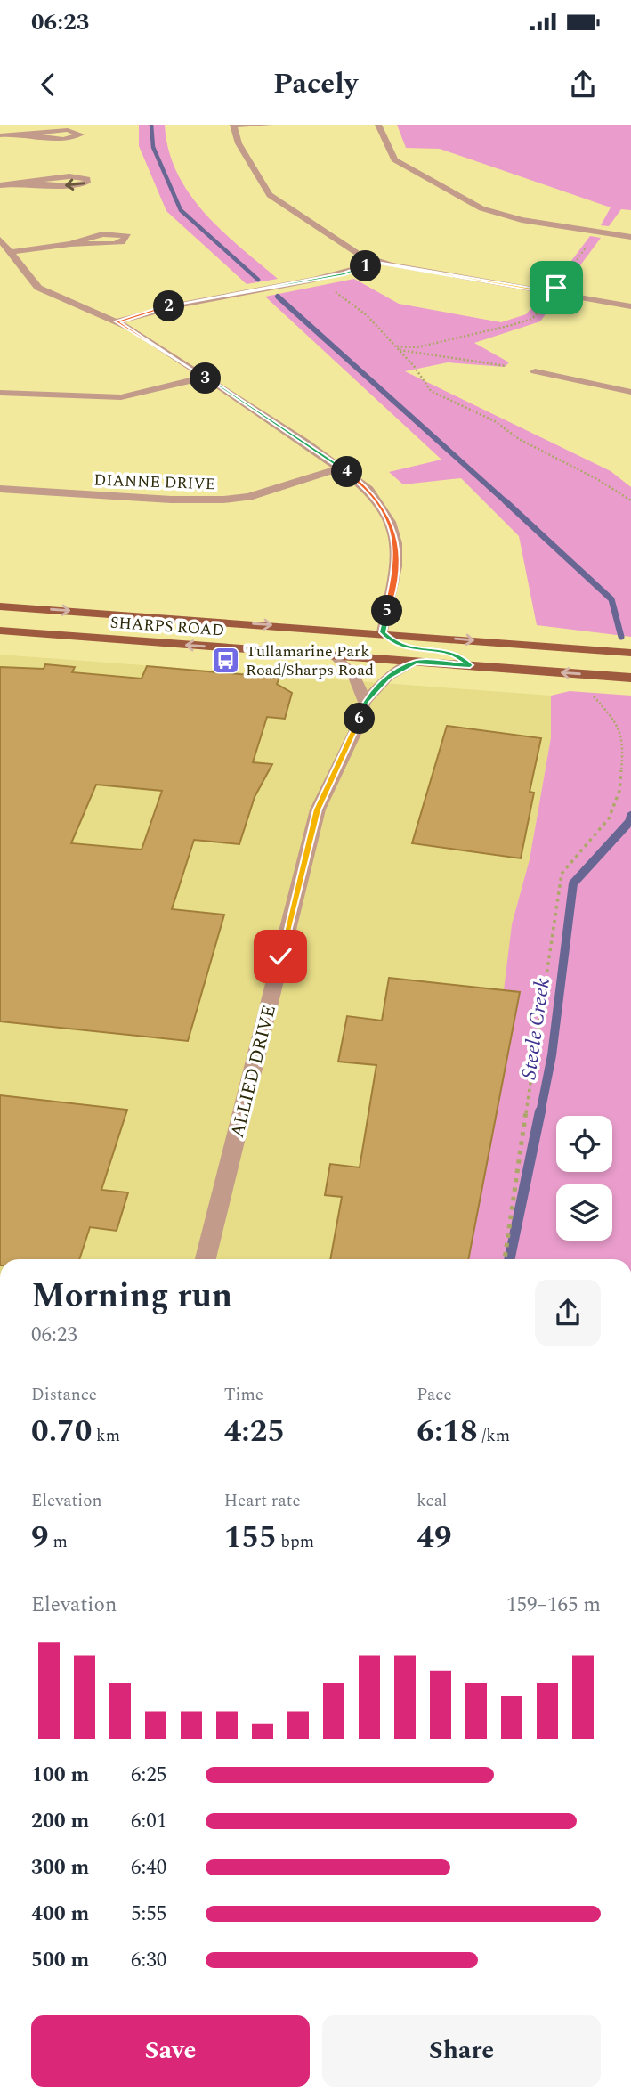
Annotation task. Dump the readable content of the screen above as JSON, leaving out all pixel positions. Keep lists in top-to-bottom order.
{
  "streets": {
    "main road": ["SHARPS ROAD"],
    "street": ["DIANNE DRIVE", "ALLIED DRIVE"]
  },
  "crossings": [
    ["SHARPS ROAD", "ALLIED DRIVE"]
  ],
  "water": ["Steele Creek"],
  "places": {
    "bus stop": ["Tullamarine Park Road/Sharps Road"]
  },
  "page": {
    "status": "06:23",
    "header": "Pacely",
    "pins": [
      "1",
      "2",
      "3",
      "4",
      "5",
      "6"
    ],
    "heading": ["Morning run", "06:23"],
    "stats": [
      ["Distance", "0.70 km"],
      ["Time", "4:25"],
      ["Pace", "6:18 /km"],
      ["Elevation", "9 m"],
      ["Heart rate", "155 bpm"],
      ["kcal", "49"]
    ],
    "chart": ["Elevation", "159–165 m"],
    "list": [
      {
        "name": "100 m",
        "note": "6:25"
      },
      {
        "name": "200 m",
        "note": "6:01"
      },
      {
        "name": "300 m",
        "note": "6:40"
      },
      {
        "name": "400 m",
        "note": "5:55"
      },
      {
        "name": "500 m",
        "note": "6:30"
      }
    ],
    "buttons": ["Save", "Share"]
  }
}
